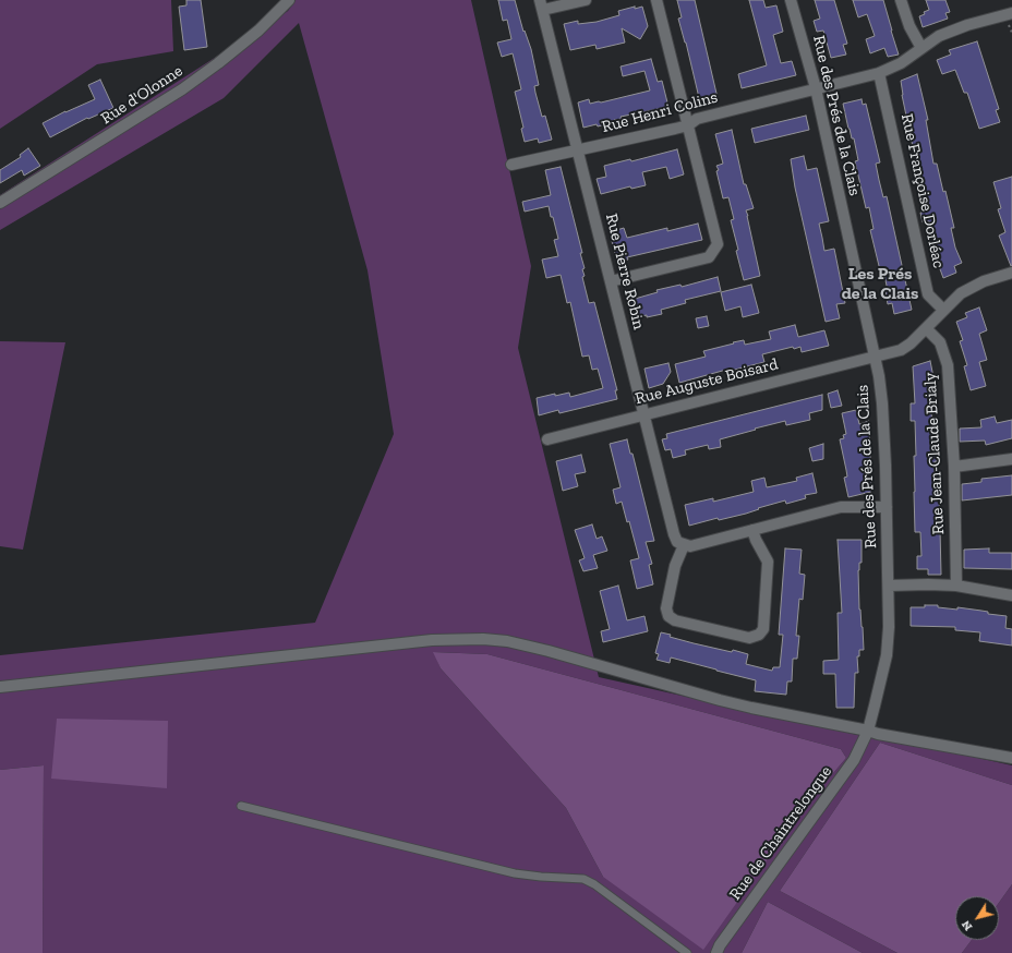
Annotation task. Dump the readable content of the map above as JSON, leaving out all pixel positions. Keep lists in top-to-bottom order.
{
  "streets": {
    "street": [
      "Rue d'Olonne",
      "Rue Henri Colins",
      "Rue des Prés de la Clais",
      "Rue Françoise Dorléac",
      "Rue Pierre Robin",
      "Rue Auguste Boisard",
      "Rue Jean-Claude Brialy",
      "Rue de Chaintrelongue"
    ]
  },
  "crossings": [
    ["Rue Henri Colins", "Rue des Prés de la Clais"],
    ["Rue Henri Colins", "Rue Françoise Dorléac"],
    ["Rue Henri Colins", "Rue Pierre Robin"],
    ["Rue des Prés de la Clais", "Rue Auguste Boisard"],
    ["Rue des Prés de la Clais", "Rue de Chaintrelongue"],
    ["Rue Françoise Dorléac", "Rue Auguste Boisard"],
    ["Rue Pierre Robin", "Rue Auguste Boisard"],
    ["Rue Auguste Boisard", "Rue Jean-Claude Brialy"]
  ],
  "districts": ["Les Prés de la Clais"],
  "north": "bottom left"
}
